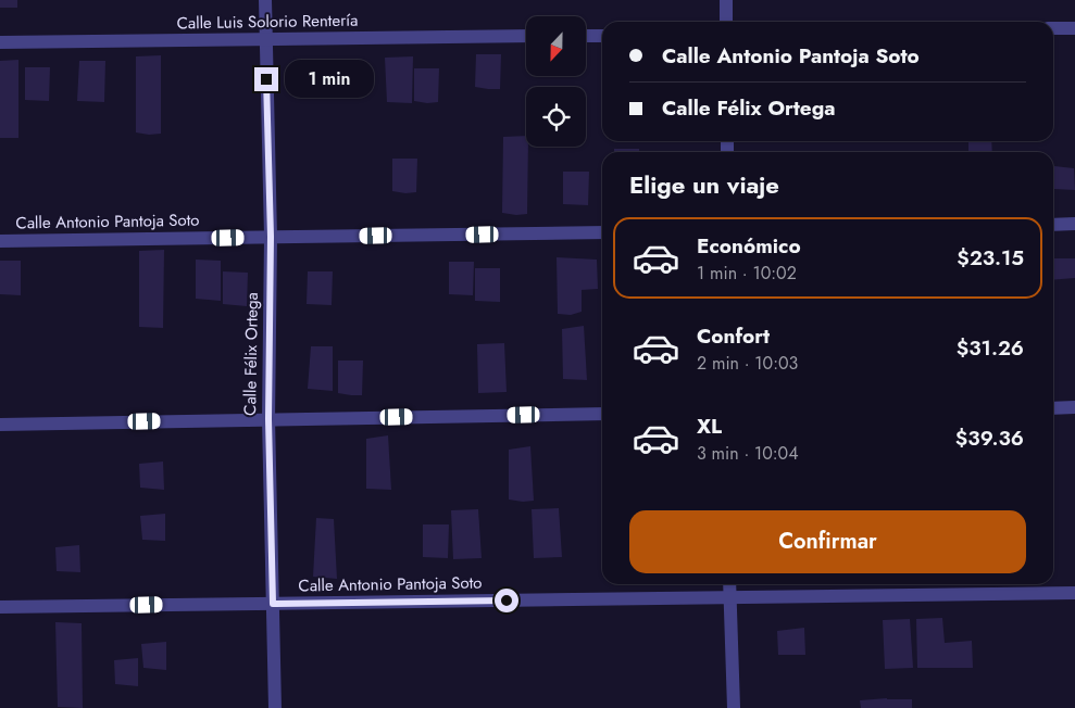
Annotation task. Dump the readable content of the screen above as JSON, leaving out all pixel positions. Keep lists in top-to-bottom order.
{
  "streets": {
    "street": ["Calle Luis Solorio Rentería", "Calle Antonio Pantoja Soto", "Calle Félix Ortega"]
  },
  "crossings": [
    ["Calle Luis Solorio Rentería", "Calle Félix Ortega"],
    ["Calle Antonio Pantoja Soto", "Calle Félix Ortega"]
  ],
  "north": "bottom",
  "page": {
    "banner": ["Calle Antonio Pantoja Soto", "Calle Félix Ortega"],
    "bubble": "1 min",
    "heading": "Elige un viaje",
    "list": [
      {
        "name": "Económico",
        "note": "1 min · 10:02",
        "value": "$23.15"
      },
      {
        "name": "Confort",
        "note": "2 min · 10:03",
        "value": "$31.26"
      },
      {
        "name": "XL",
        "note": "3 min · 10:04",
        "value": "$39.36"
      }
    ],
    "buttons": "Confirmar"
  }
}
